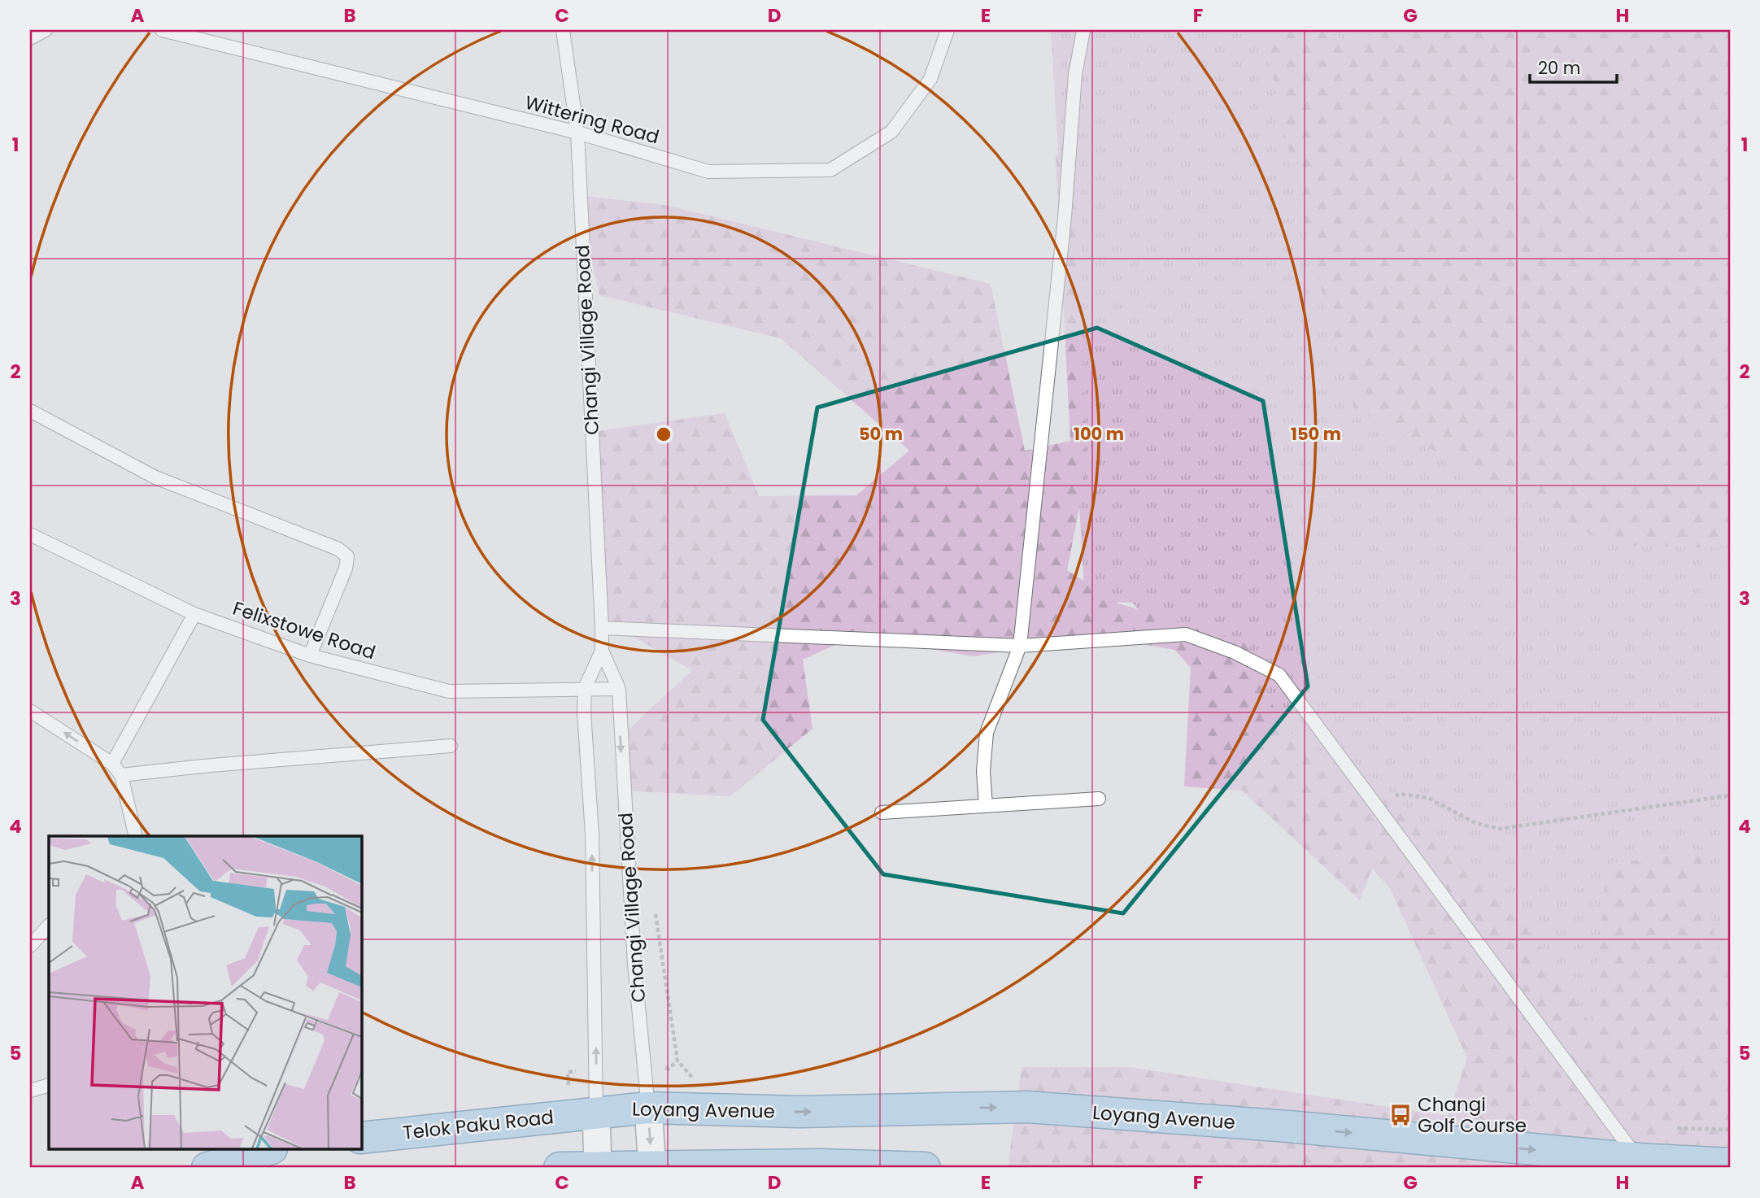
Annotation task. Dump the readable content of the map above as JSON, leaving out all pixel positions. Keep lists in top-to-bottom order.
{
  "streets": {
    "main road": ["Loyang Avenue", "Telok Paku Road"],
    "street": ["Changi Village Road"],
    "lane": ["Wittering Road", "Felixstowe Road"]
  },
  "crossings": [
    ["Wittering Road", "Changi Village Road"],
    ["Changi Village Road", "Felixstowe Road"],
    ["Changi Village Road", "Loyang Avenue"],
    ["Changi Village Road", "Telok Paku Road"],
    ["Loyang Avenue", "Telok Paku Road"]
  ],
  "one_way": ["Loyang Avenue"],
  "places": {
    "bus stop": ["Changi Golf Course"]
  },
  "scale_bar": "20 m",
  "grid": {
    "columns": [
      "A",
      "B",
      "C",
      "D",
      "E",
      "F",
      "G",
      "H"
    ],
    "rows": [
      "1",
      "2",
      "3",
      "4",
      "5"
    ]
  },
  "rings": ["50 m", "100 m", "150 m"]
}
